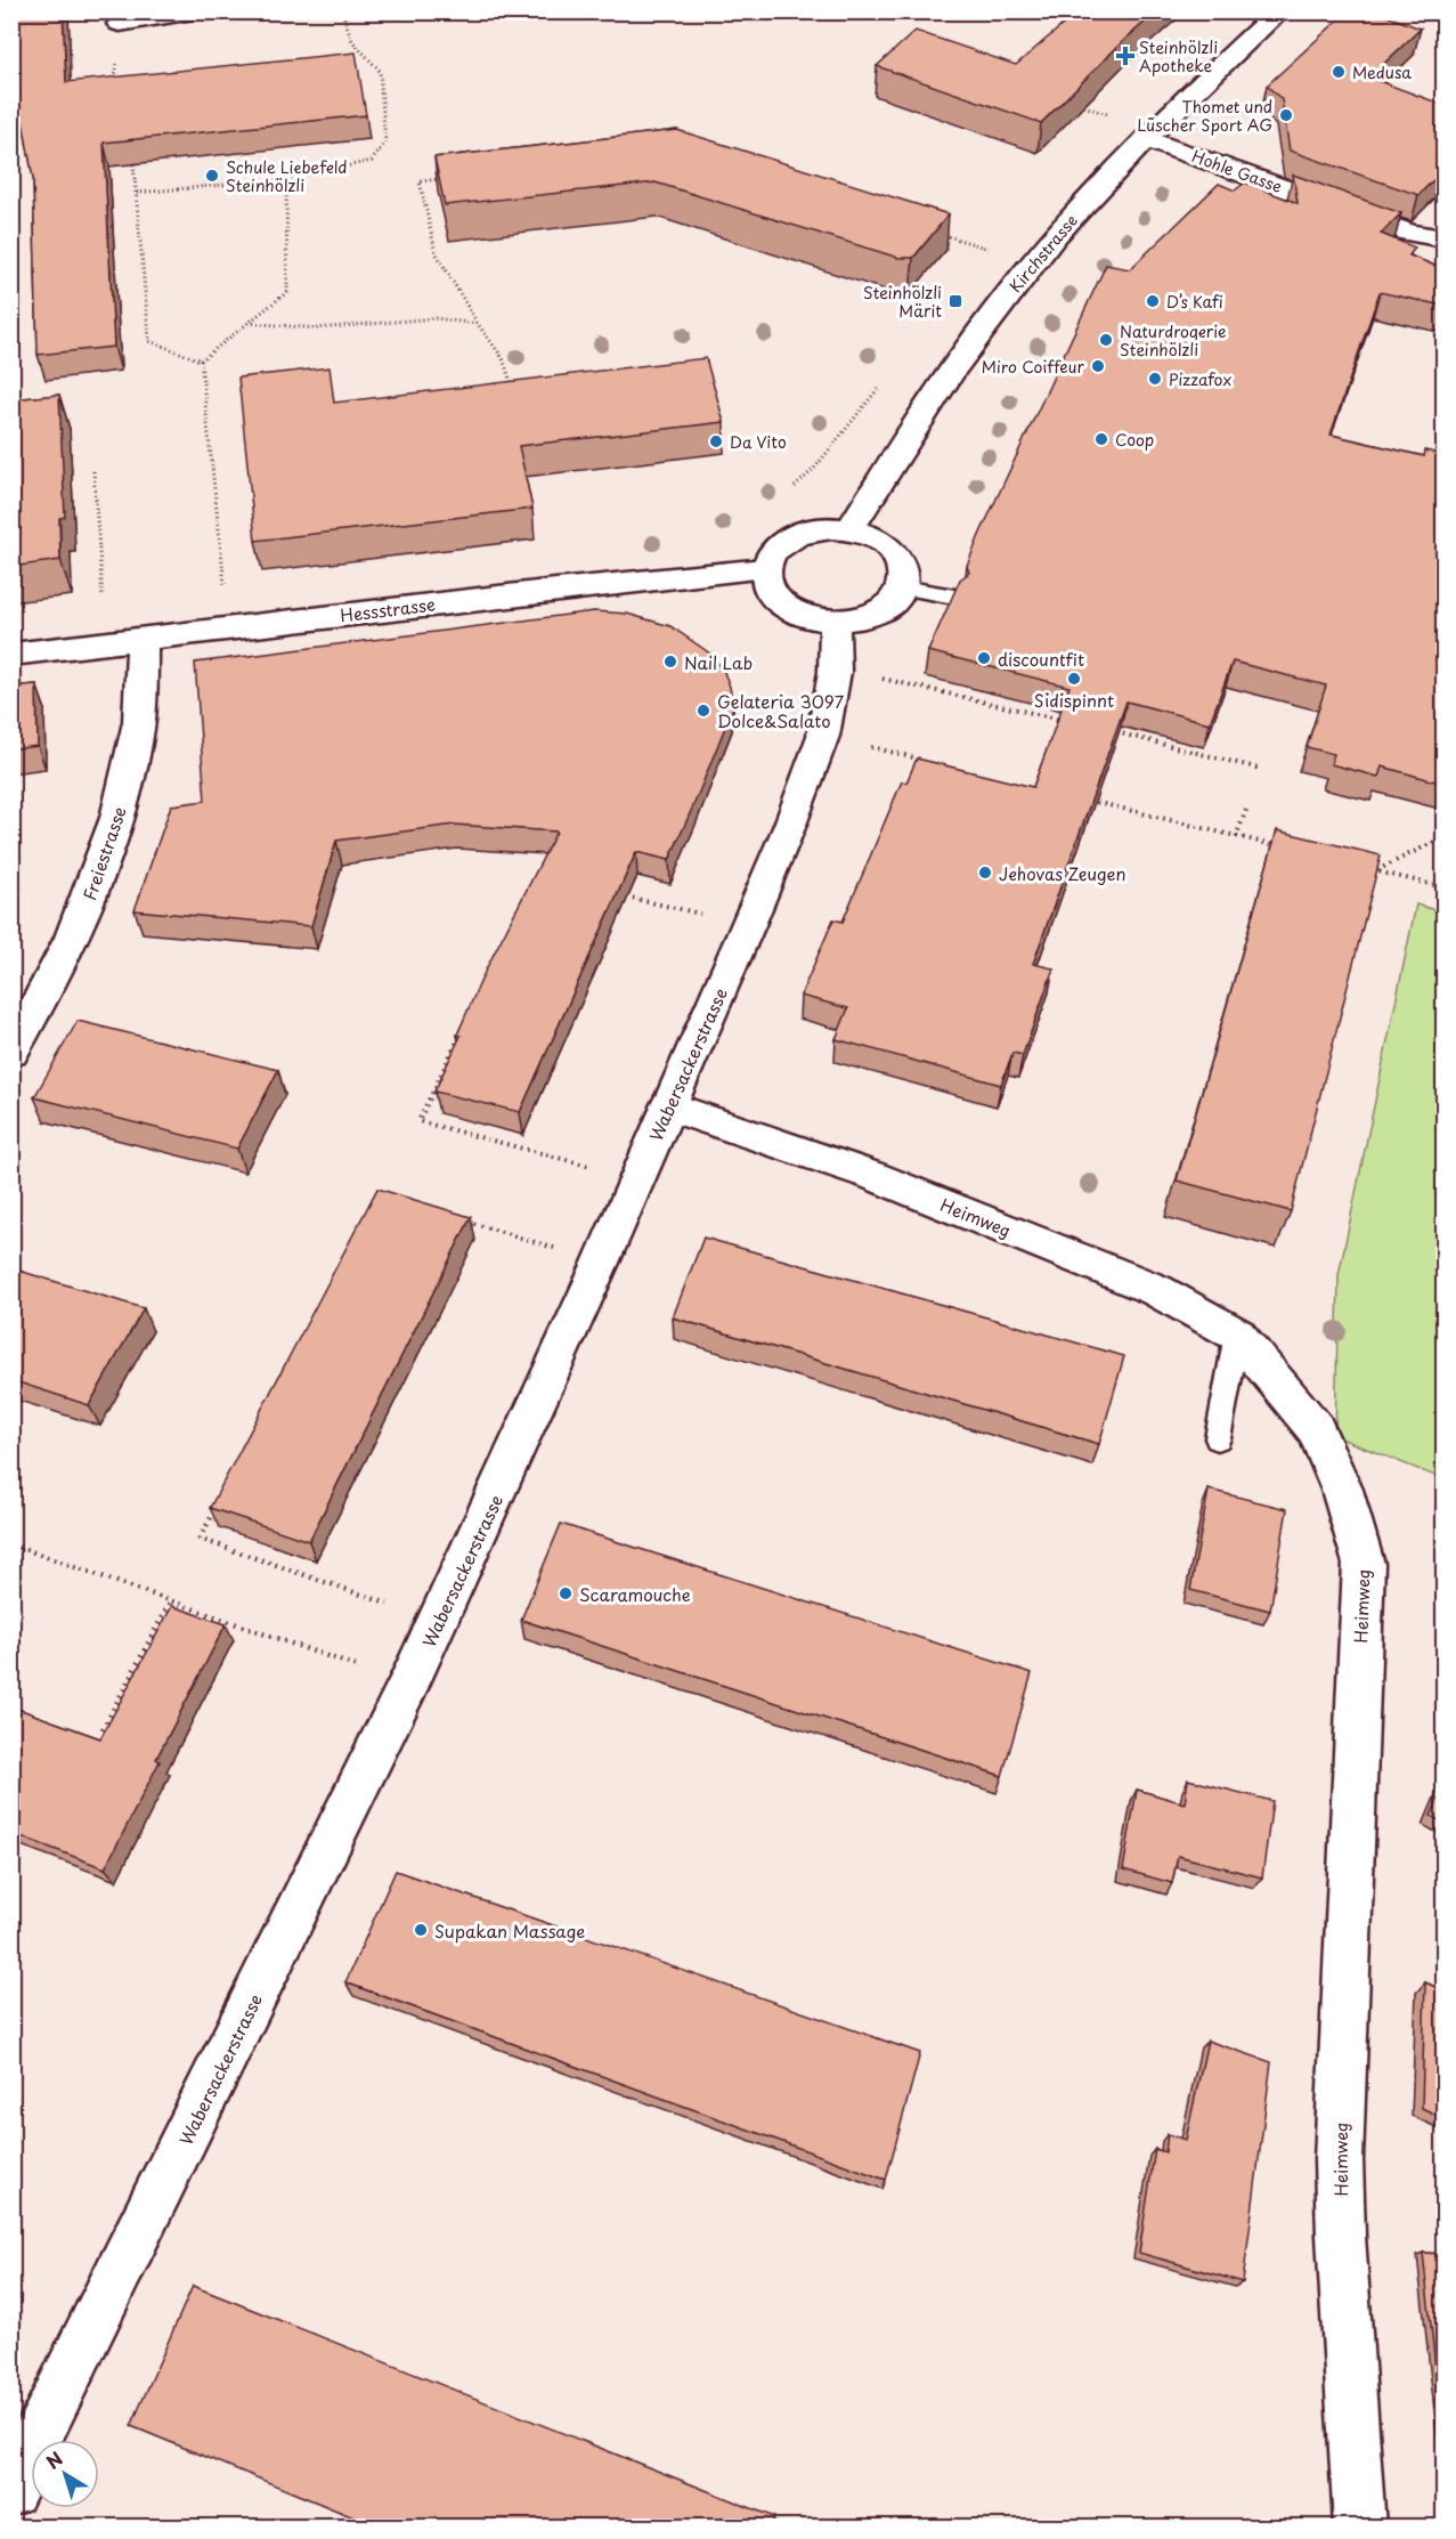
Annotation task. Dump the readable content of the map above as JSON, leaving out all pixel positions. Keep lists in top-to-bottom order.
{
  "streets": {
    "street": [
      "Hohle Gasse",
      "Kirchstrasse",
      "Hessstrasse",
      "Freiestrasse",
      "Wabersackerstrasse",
      "Heimweg"
    ]
  },
  "crossings": [
    ["Hohle Gasse", "Kirchstrasse"],
    ["Kirchstrasse", "Hessstrasse"],
    ["Kirchstrasse", "Wabersackerstrasse"],
    ["Hessstrasse", "Freiestrasse"],
    ["Hessstrasse", "Wabersackerstrasse"],
    ["Wabersackerstrasse", "Heimweg"]
  ],
  "places": {
    "health": ["Steinhölzli Apotheke"],
    "other": [
      "Medusa",
      "Thomet und Lüscher Sport AG",
      "Schule Liebefeld Steinhölzli",
      "D’s Kafi",
      "Naturdrogerie Steinhölzli",
      "Miro Coiffeur",
      "Pizzafox",
      "Coop",
      "Da Vito",
      "discountfit",
      "Nail Lab",
      "Sidispinnt",
      "Gelateria 3097 Dolce&Salato",
      "Jehovas Zeugen",
      "Scaramouche",
      "Supakan Massage"
    ],
    "transit": ["Steinhölzli Märit"]
  },
  "north": "top left"
}
